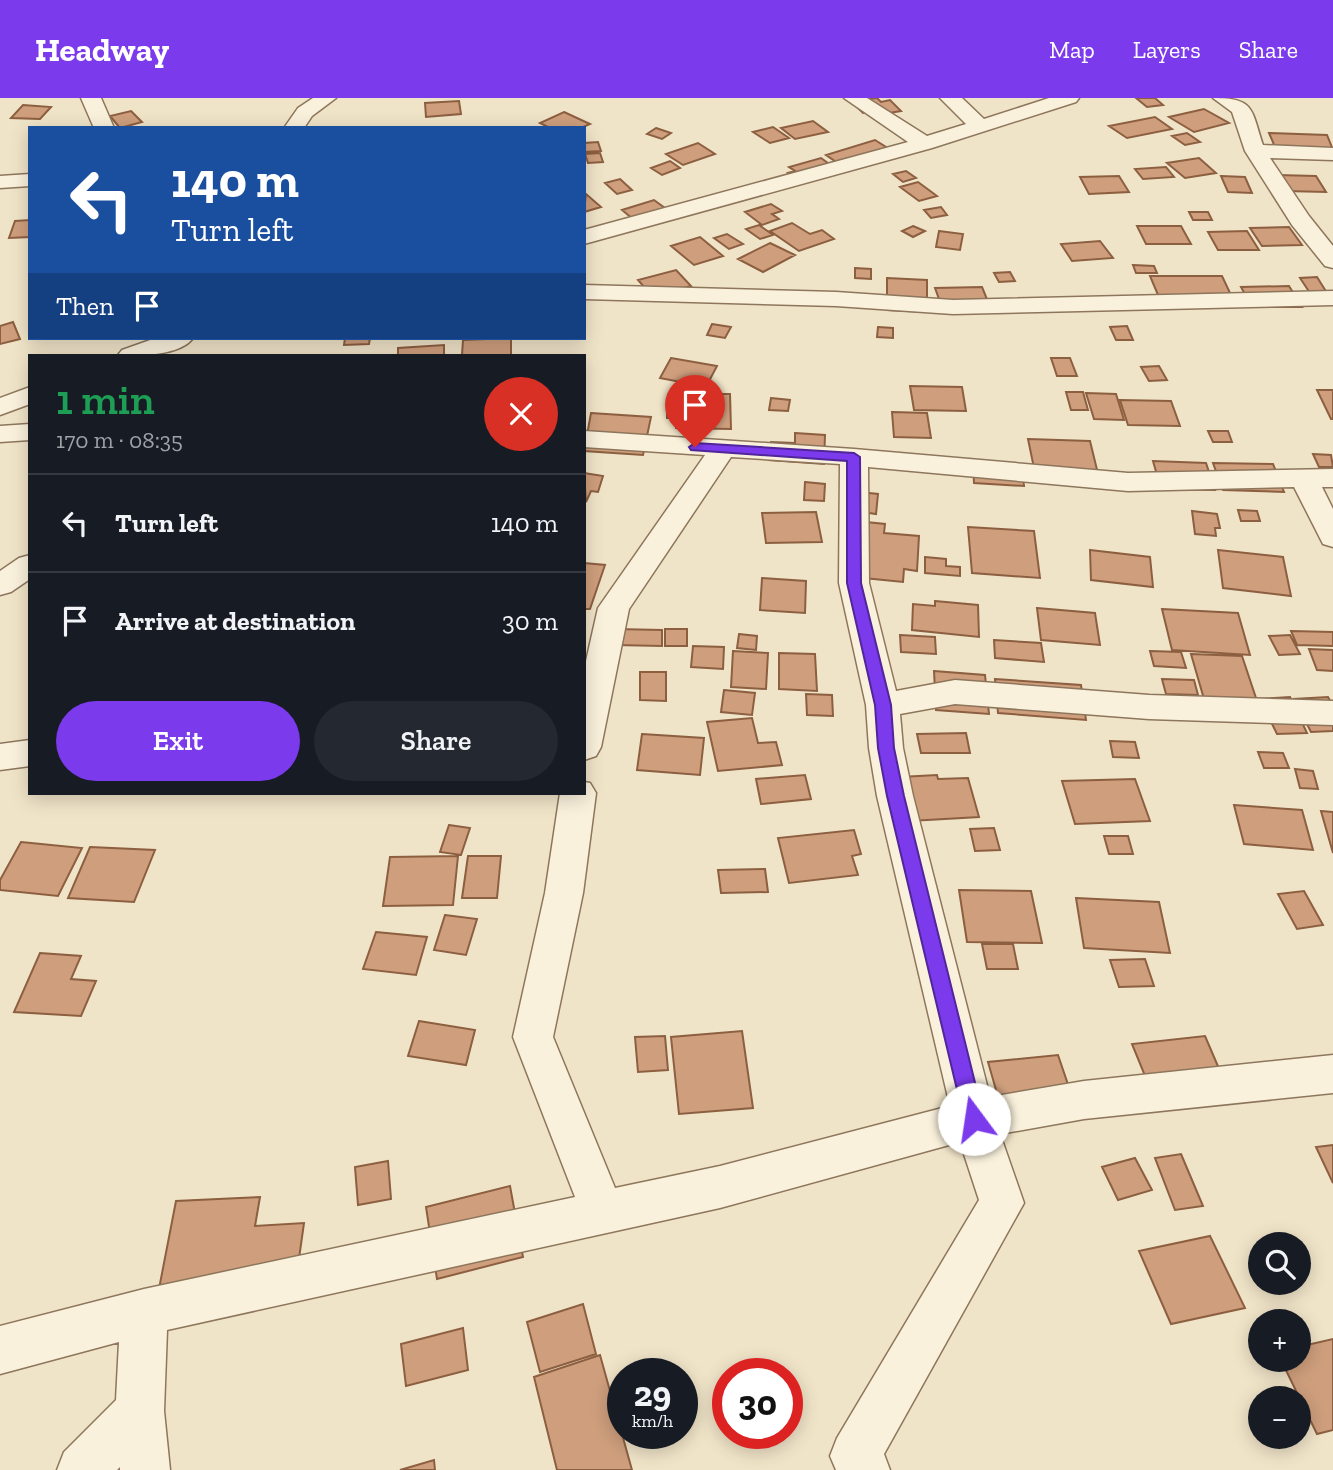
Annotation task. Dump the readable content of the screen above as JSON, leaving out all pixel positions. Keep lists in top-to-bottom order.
{
  "page": {
    "header": "Headway",
    "nav": ["Map", "Layers", "Share"],
    "turn": ["140 m", "Turn left"],
    "then": "Then",
    "heading": ["1 min", "170 m · 08:35"],
    "list": [
      {
        "name": "Turn left",
        "value": "140 m"
      },
      {
        "name": "Arrive at destination",
        "value": "30 m"
      }
    ],
    "buttons": ["Exit", "Share"],
    "map_buttons": ["+", "−"],
    "speed": "29 km/h",
    "limit": "30"
  }
}
